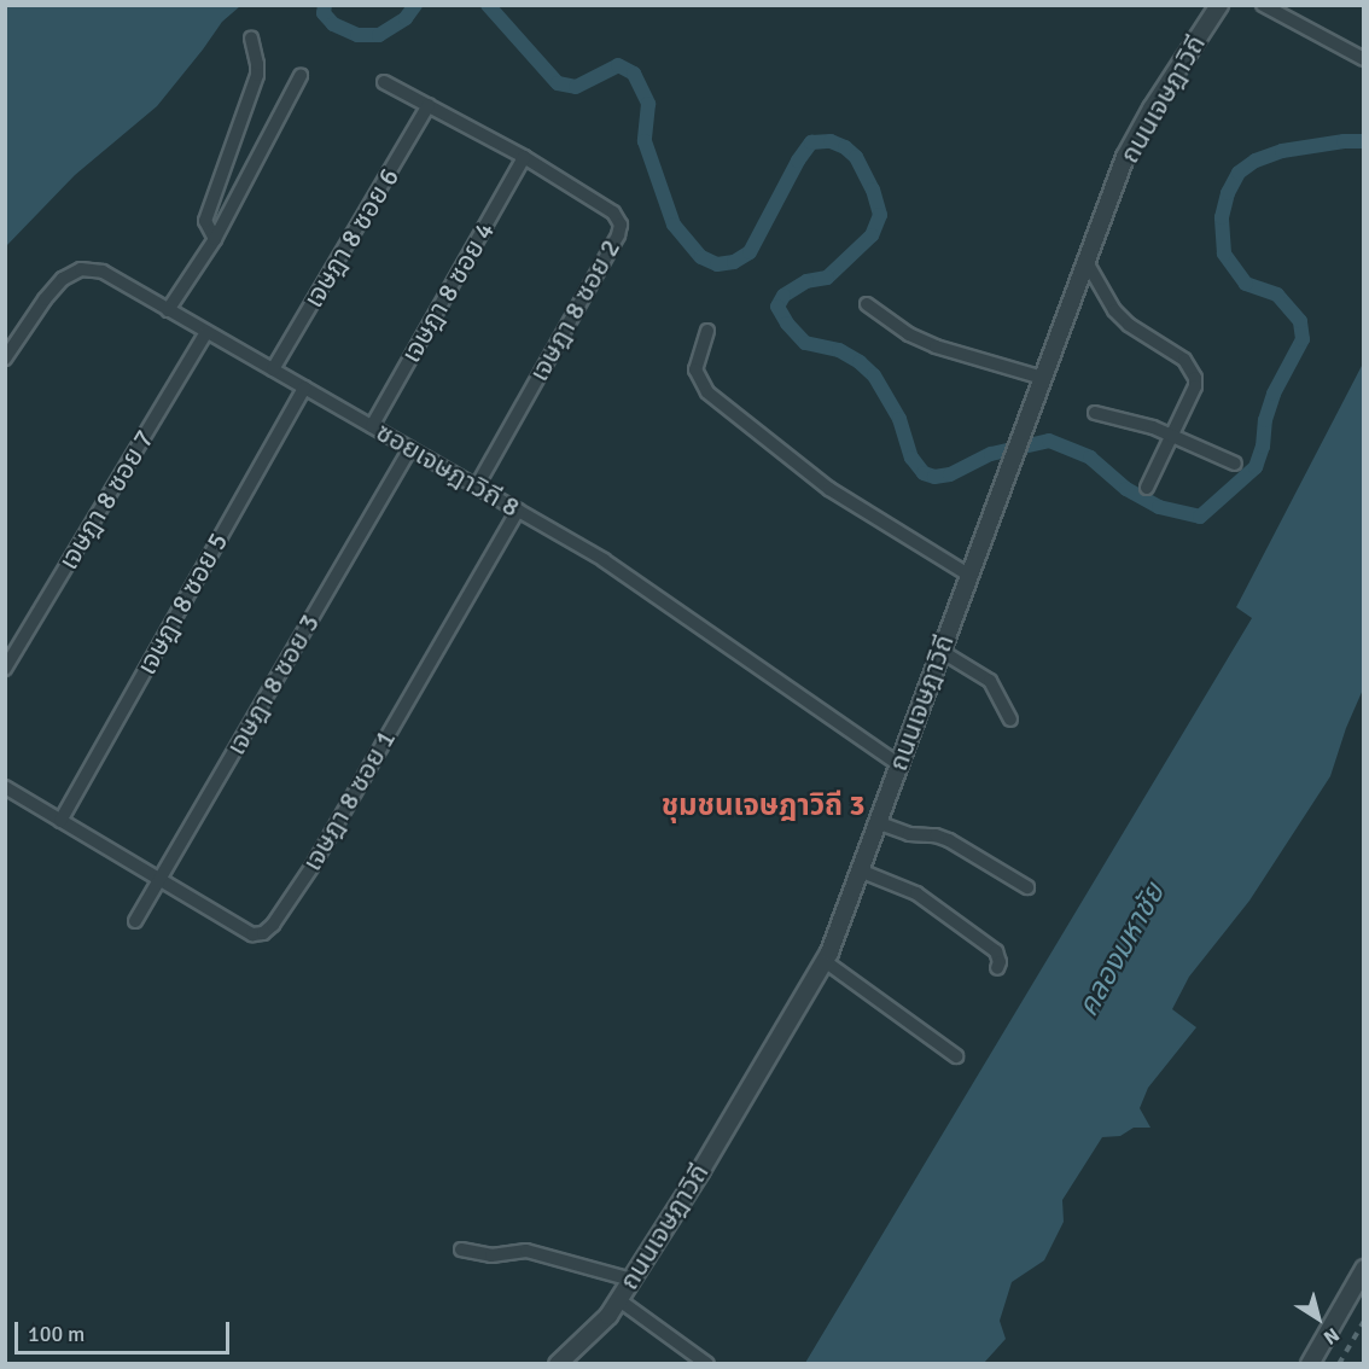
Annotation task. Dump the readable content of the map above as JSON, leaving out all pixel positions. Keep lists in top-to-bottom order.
{
  "streets": {
    "street": [
      "ถนนเจษฎาวิถี",
      "เจษฎา 8 ซอย 6",
      "เจษฎา 8 ซอย 4",
      "เจษฎา 8 ซอย 2",
      "ซอยเจษฎาวิถี 8",
      "เจษฎา 8 ซอย 7",
      "เจษฎา 8 ซอย 5",
      "เจษฎา 8 ซอย 3",
      "เจษฎา 8 ซอย 1"
    ]
  },
  "crossings": [
    ["ถนนเจษฎาวิถี", "ซอยเจษฎาวิถี 8"],
    ["เจษฎา 8 ซอย 6", "เจษฎา 8 ซอย 2"],
    ["เจษฎา 8 ซอย 6", "ซอยเจษฎาวิถี 8"],
    ["เจษฎา 8 ซอย 4", "เจษฎา 8 ซอย 2"],
    ["เจษฎา 8 ซอย 4", "ซอยเจษฎาวิถี 8"],
    ["เจษฎา 8 ซอย 2", "ซอยเจษฎาวิถี 8"],
    ["ซอยเจษฎาวิถี 8", "เจษฎา 8 ซอย 7"],
    ["ซอยเจษฎาวิถี 8", "เจษฎา 8 ซอย 5"],
    ["ซอยเจษฎาวิถี 8", "เจษฎา 8 ซอย 3"],
    ["ซอยเจษฎาวิถี 8", "เจษฎา 8 ซอย 1"],
    ["เจษฎา 8 ซอย 5", "เจษฎา 8 ซอย 1"],
    ["เจษฎา 8 ซอย 3", "เจษฎา 8 ซอย 1"]
  ],
  "districts": ["ชุมชนเจษฎาวิถี 3"],
  "water": ["คลองมหาชัย"],
  "scale_bar": "100 m",
  "north": "bottom right"
}
